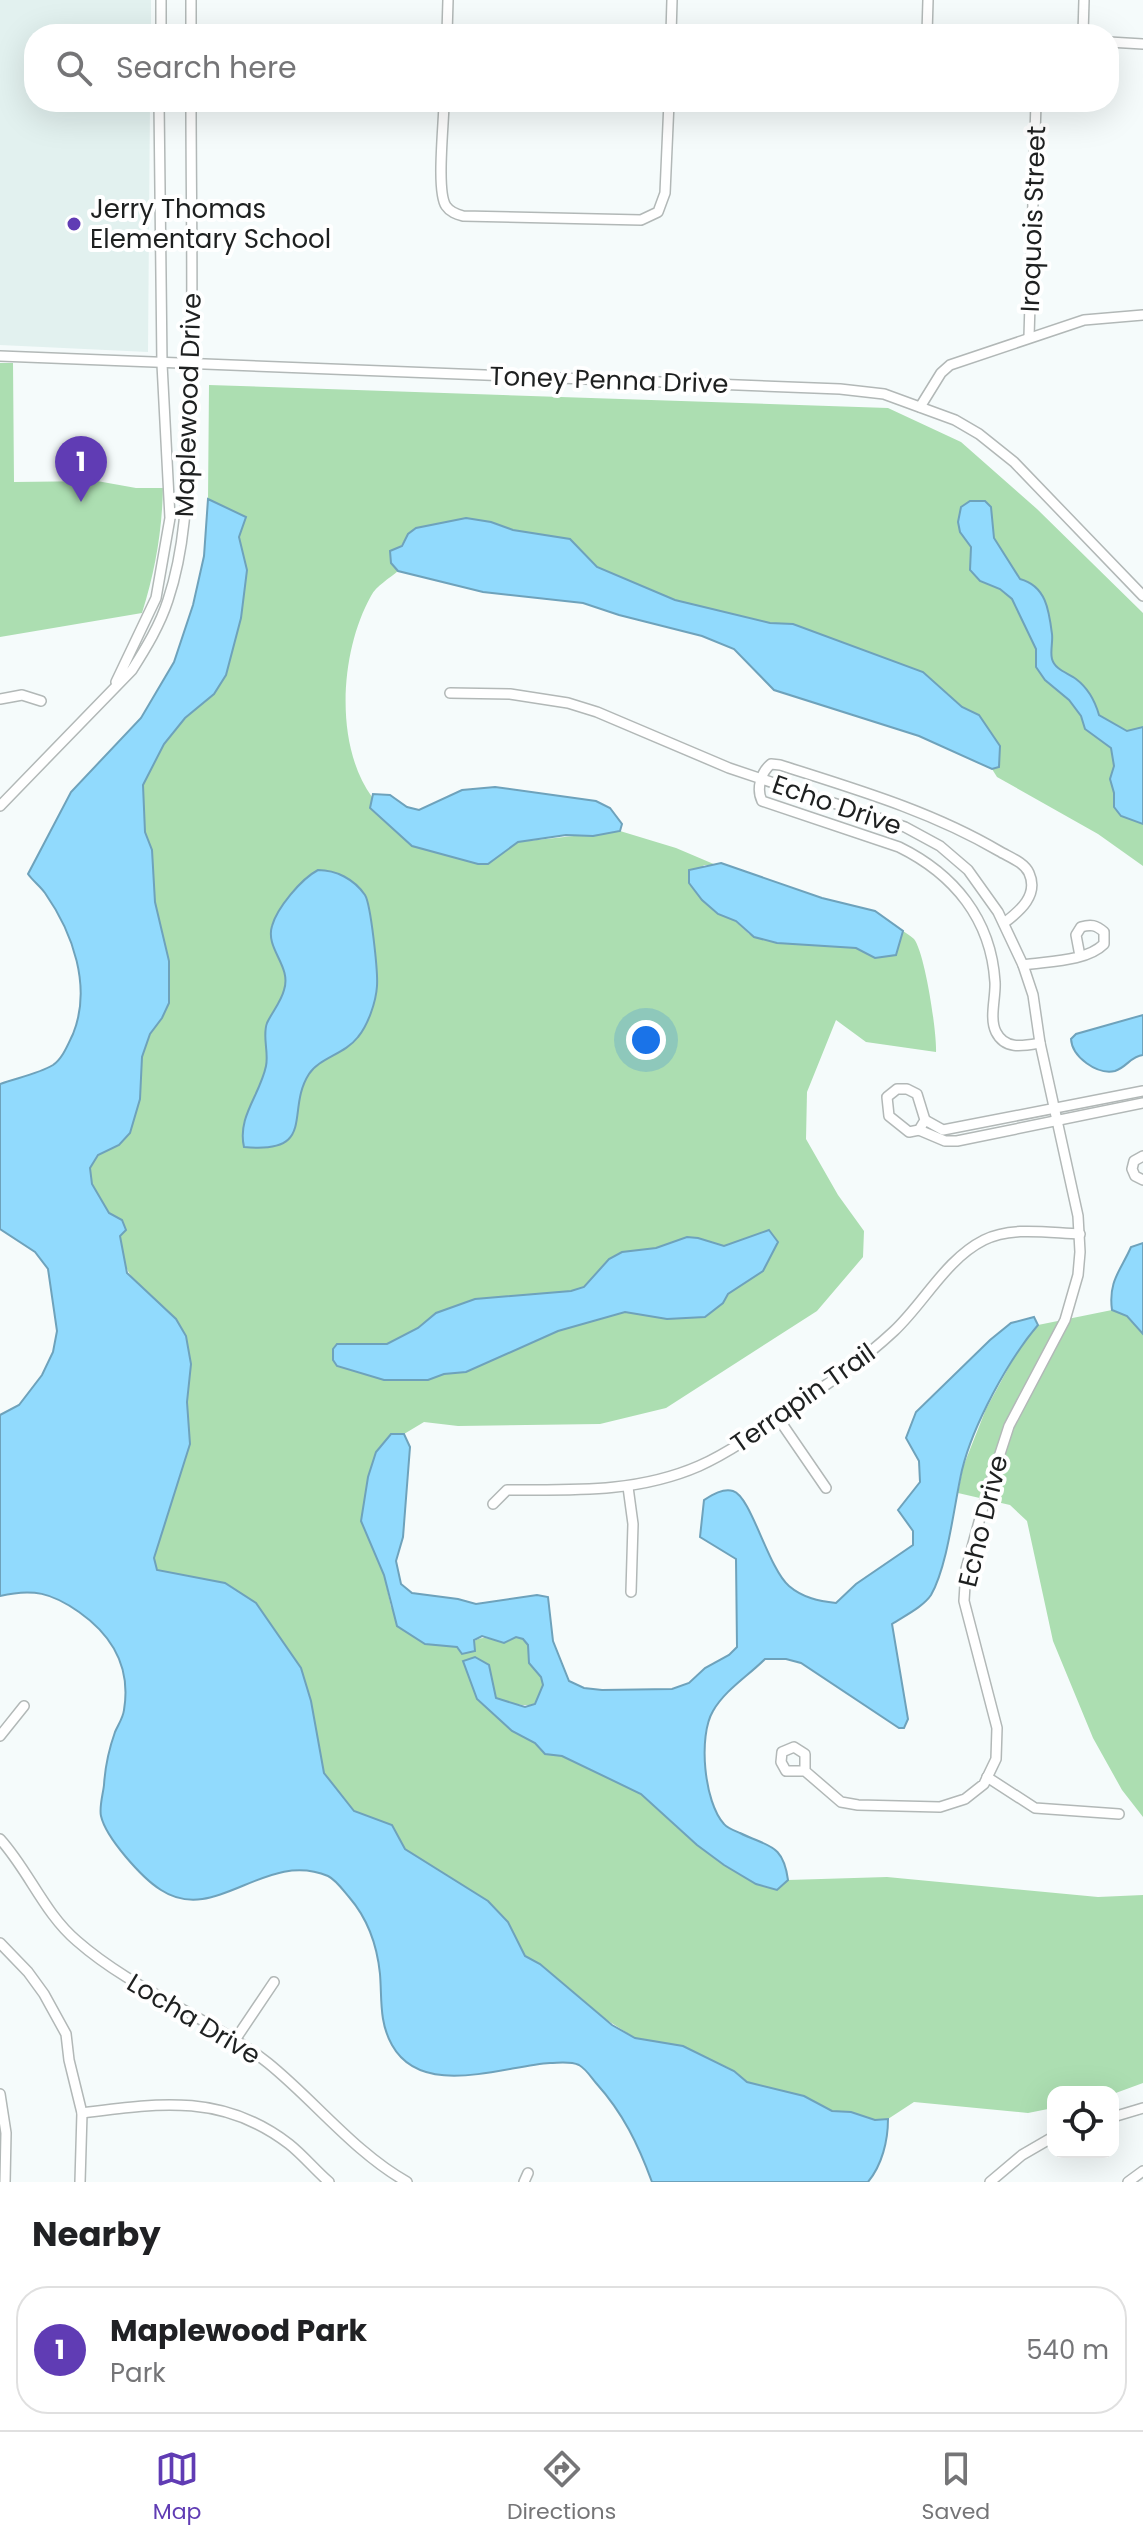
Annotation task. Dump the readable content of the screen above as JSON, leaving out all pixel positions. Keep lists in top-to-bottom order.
{
  "streets": {
    "street": [
      "Iroquois Street",
      "Toney Penna Drive",
      "Maplewood Drive",
      "Echo Drive",
      "Terrapin Trail",
      "Locha Drive"
    ]
  },
  "crossings": [
    ["Toney Penna Drive", "Maplewood Drive"],
    ["Echo Drive", "Terrapin Trail"]
  ],
  "places": ["Jerry Thomas Elementary School"],
  "page": {
    "search": "Search here",
    "pins": "1",
    "heading": "Nearby",
    "list": [
      {
        "mark": "1",
        "name": "Maplewood Park",
        "note": "Park",
        "value": "540 m"
      }
    ],
    "nav": ["Map", "Directions", "Saved"]
  }
}
